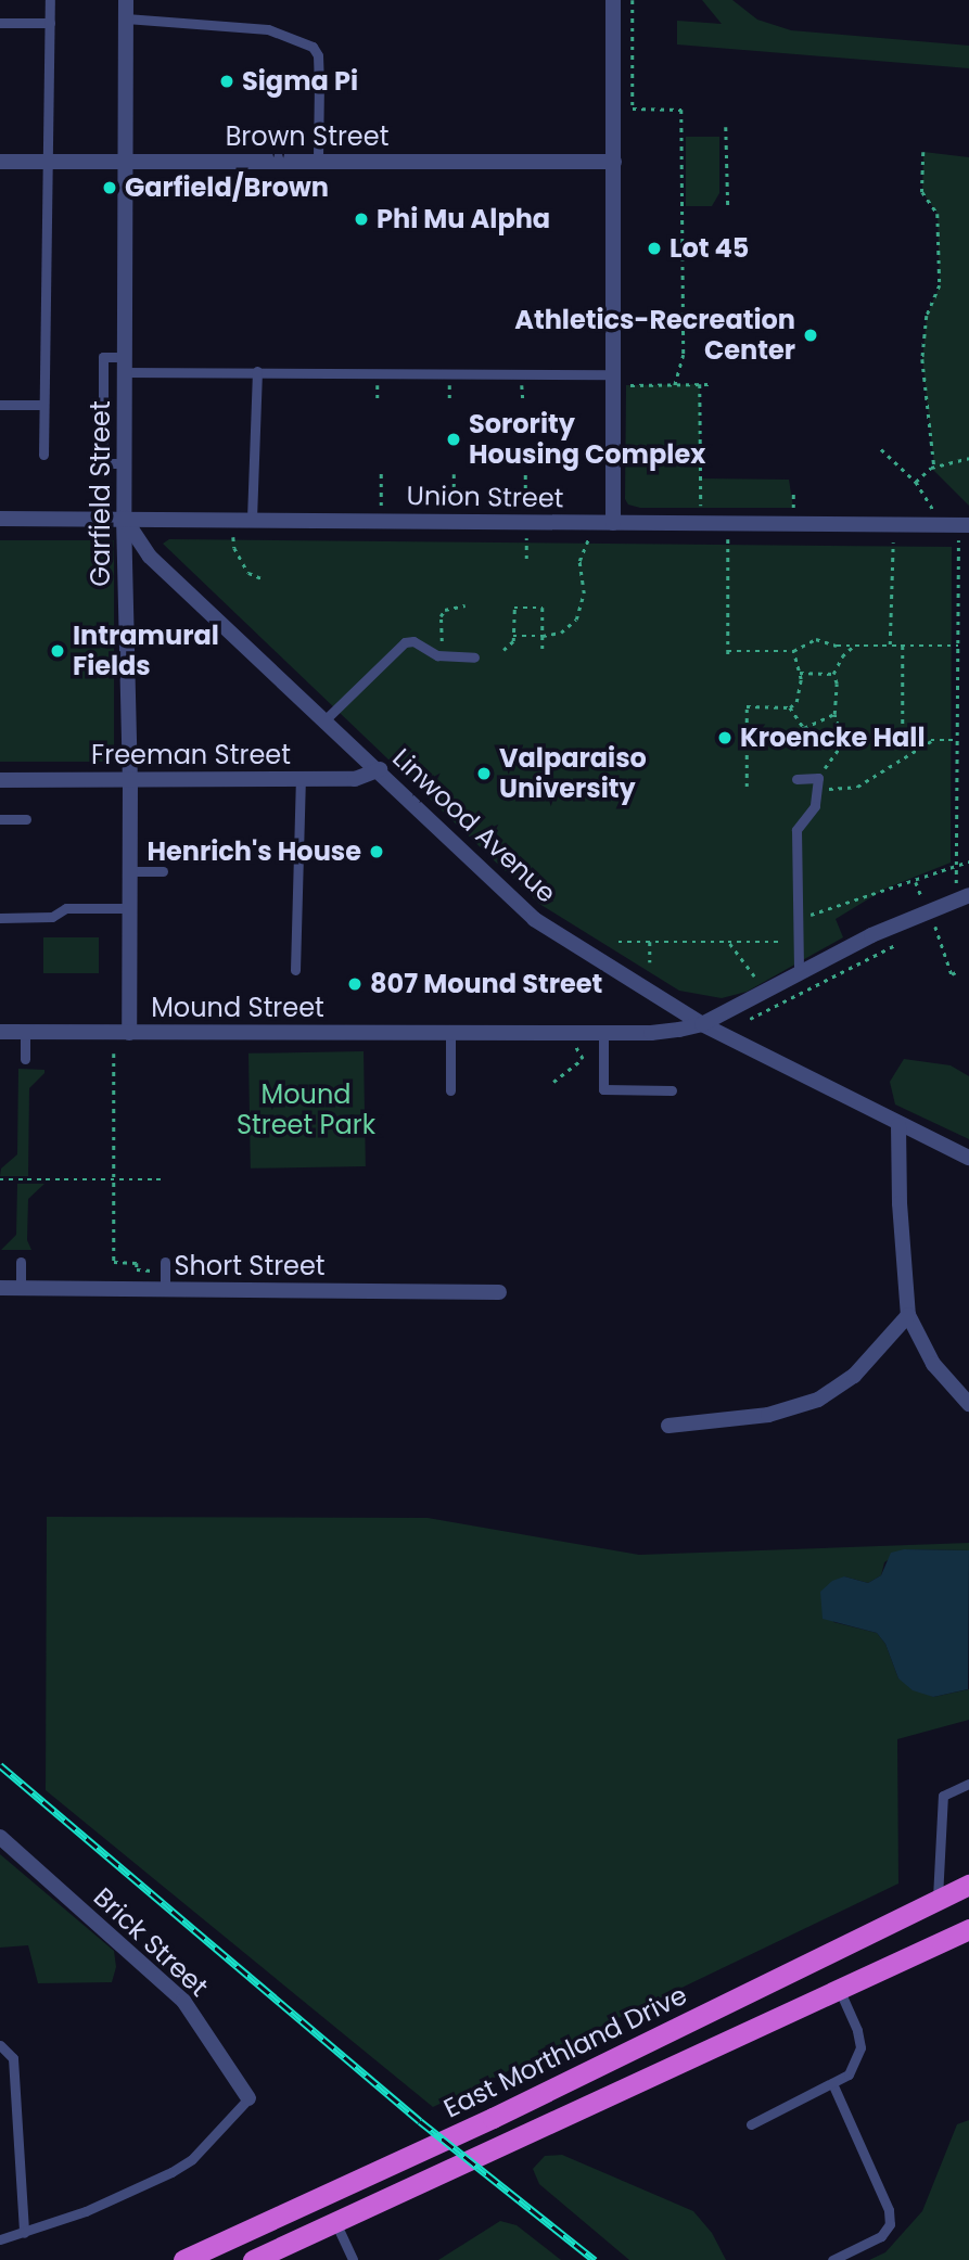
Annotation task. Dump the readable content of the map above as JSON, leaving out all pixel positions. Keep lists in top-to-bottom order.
{
  "streets": {
    "highway": ["East Morthland Drive"],
    "street": [
      "Brown Street",
      "Garfield Street",
      "Union Street",
      "Freeman Street",
      "Linwood Avenue",
      "Mound Street",
      "Short Street",
      "Brick Street"
    ]
  },
  "crossings": [
    ["Brown Street", "Garfield Street"],
    ["Garfield Street", "Union Street"],
    ["Garfield Street", "Freeman Street"],
    ["Garfield Street", "Linwood Avenue"],
    ["Garfield Street", "Mound Street"],
    ["Union Street", "Linwood Avenue"],
    ["Freeman Street", "Linwood Avenue"],
    ["Linwood Avenue", "Mound Street"]
  ],
  "parks": ["Mound Street Park"],
  "places": [
    "Sigma Pi",
    "Garfield/Brown",
    "Phi Mu Alpha",
    "Lot 45",
    "Athletics-Recreation Center",
    "Sorority Housing Complex",
    "Intramural Fields",
    "Kroencke Hall",
    "Valparaiso University",
    "Henrich's House",
    "807 Mound Street"
  ]
}
